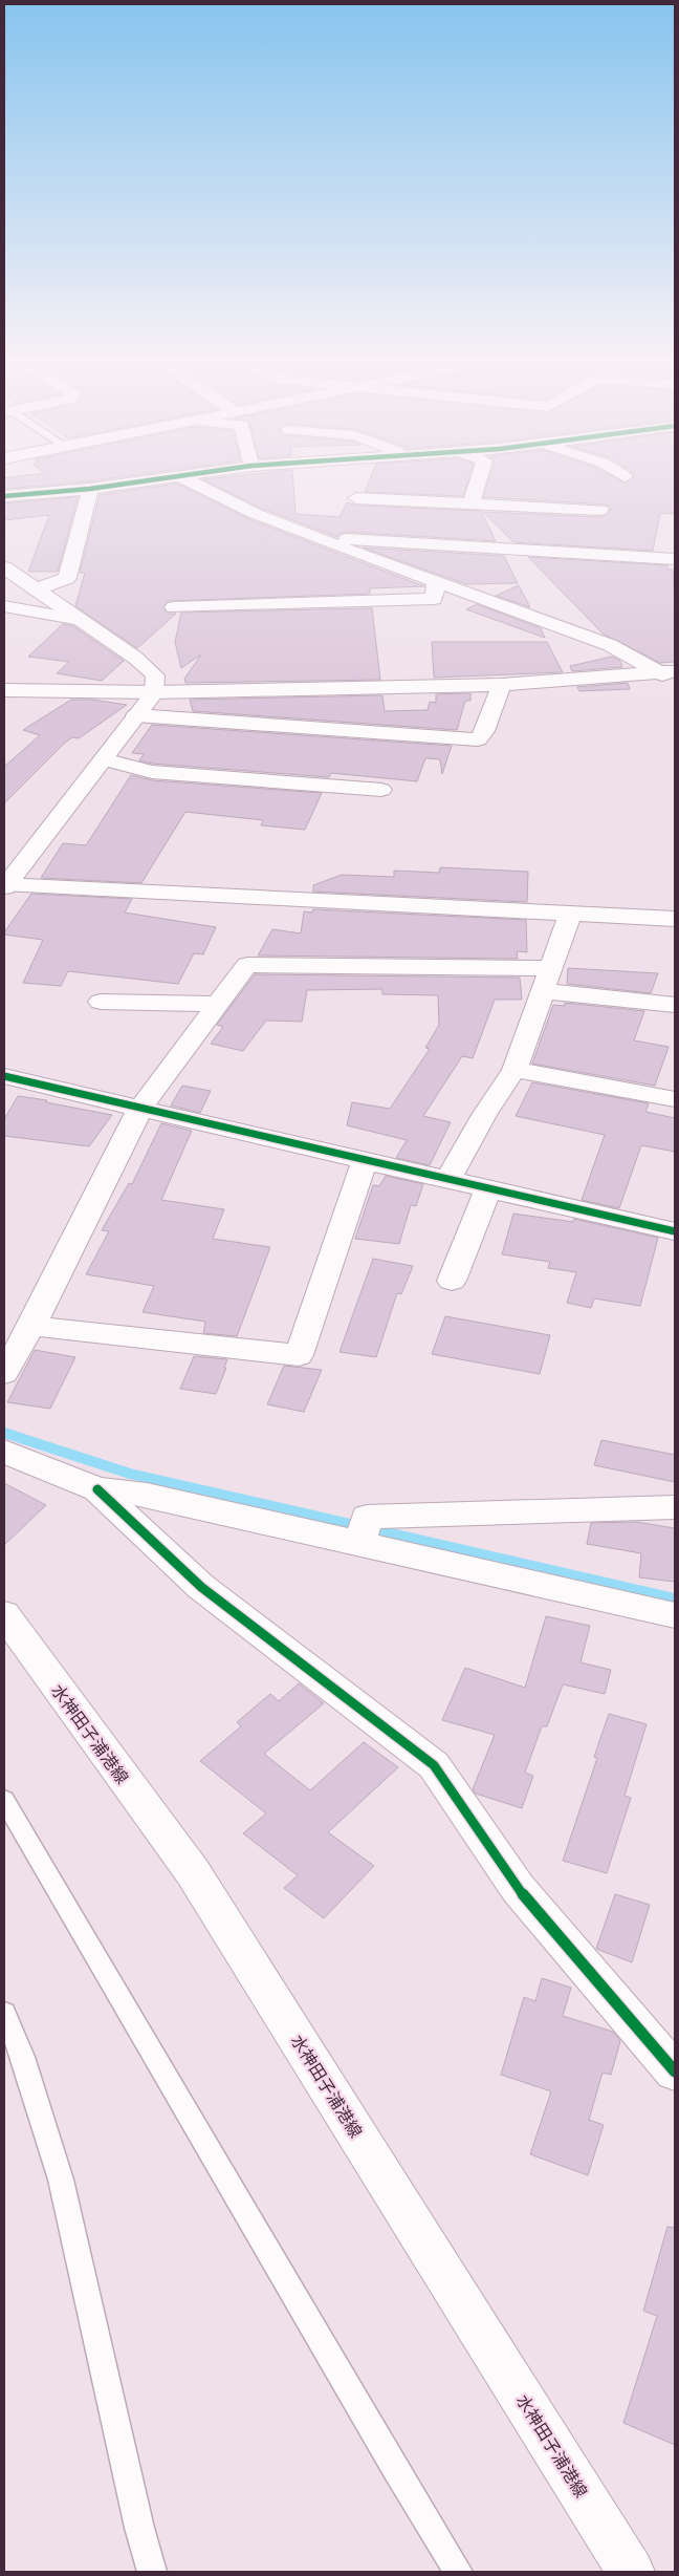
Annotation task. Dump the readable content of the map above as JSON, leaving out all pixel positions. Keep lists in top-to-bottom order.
{
  "streets": {
    "street": ["水神田子浦港線"]
  }
}
